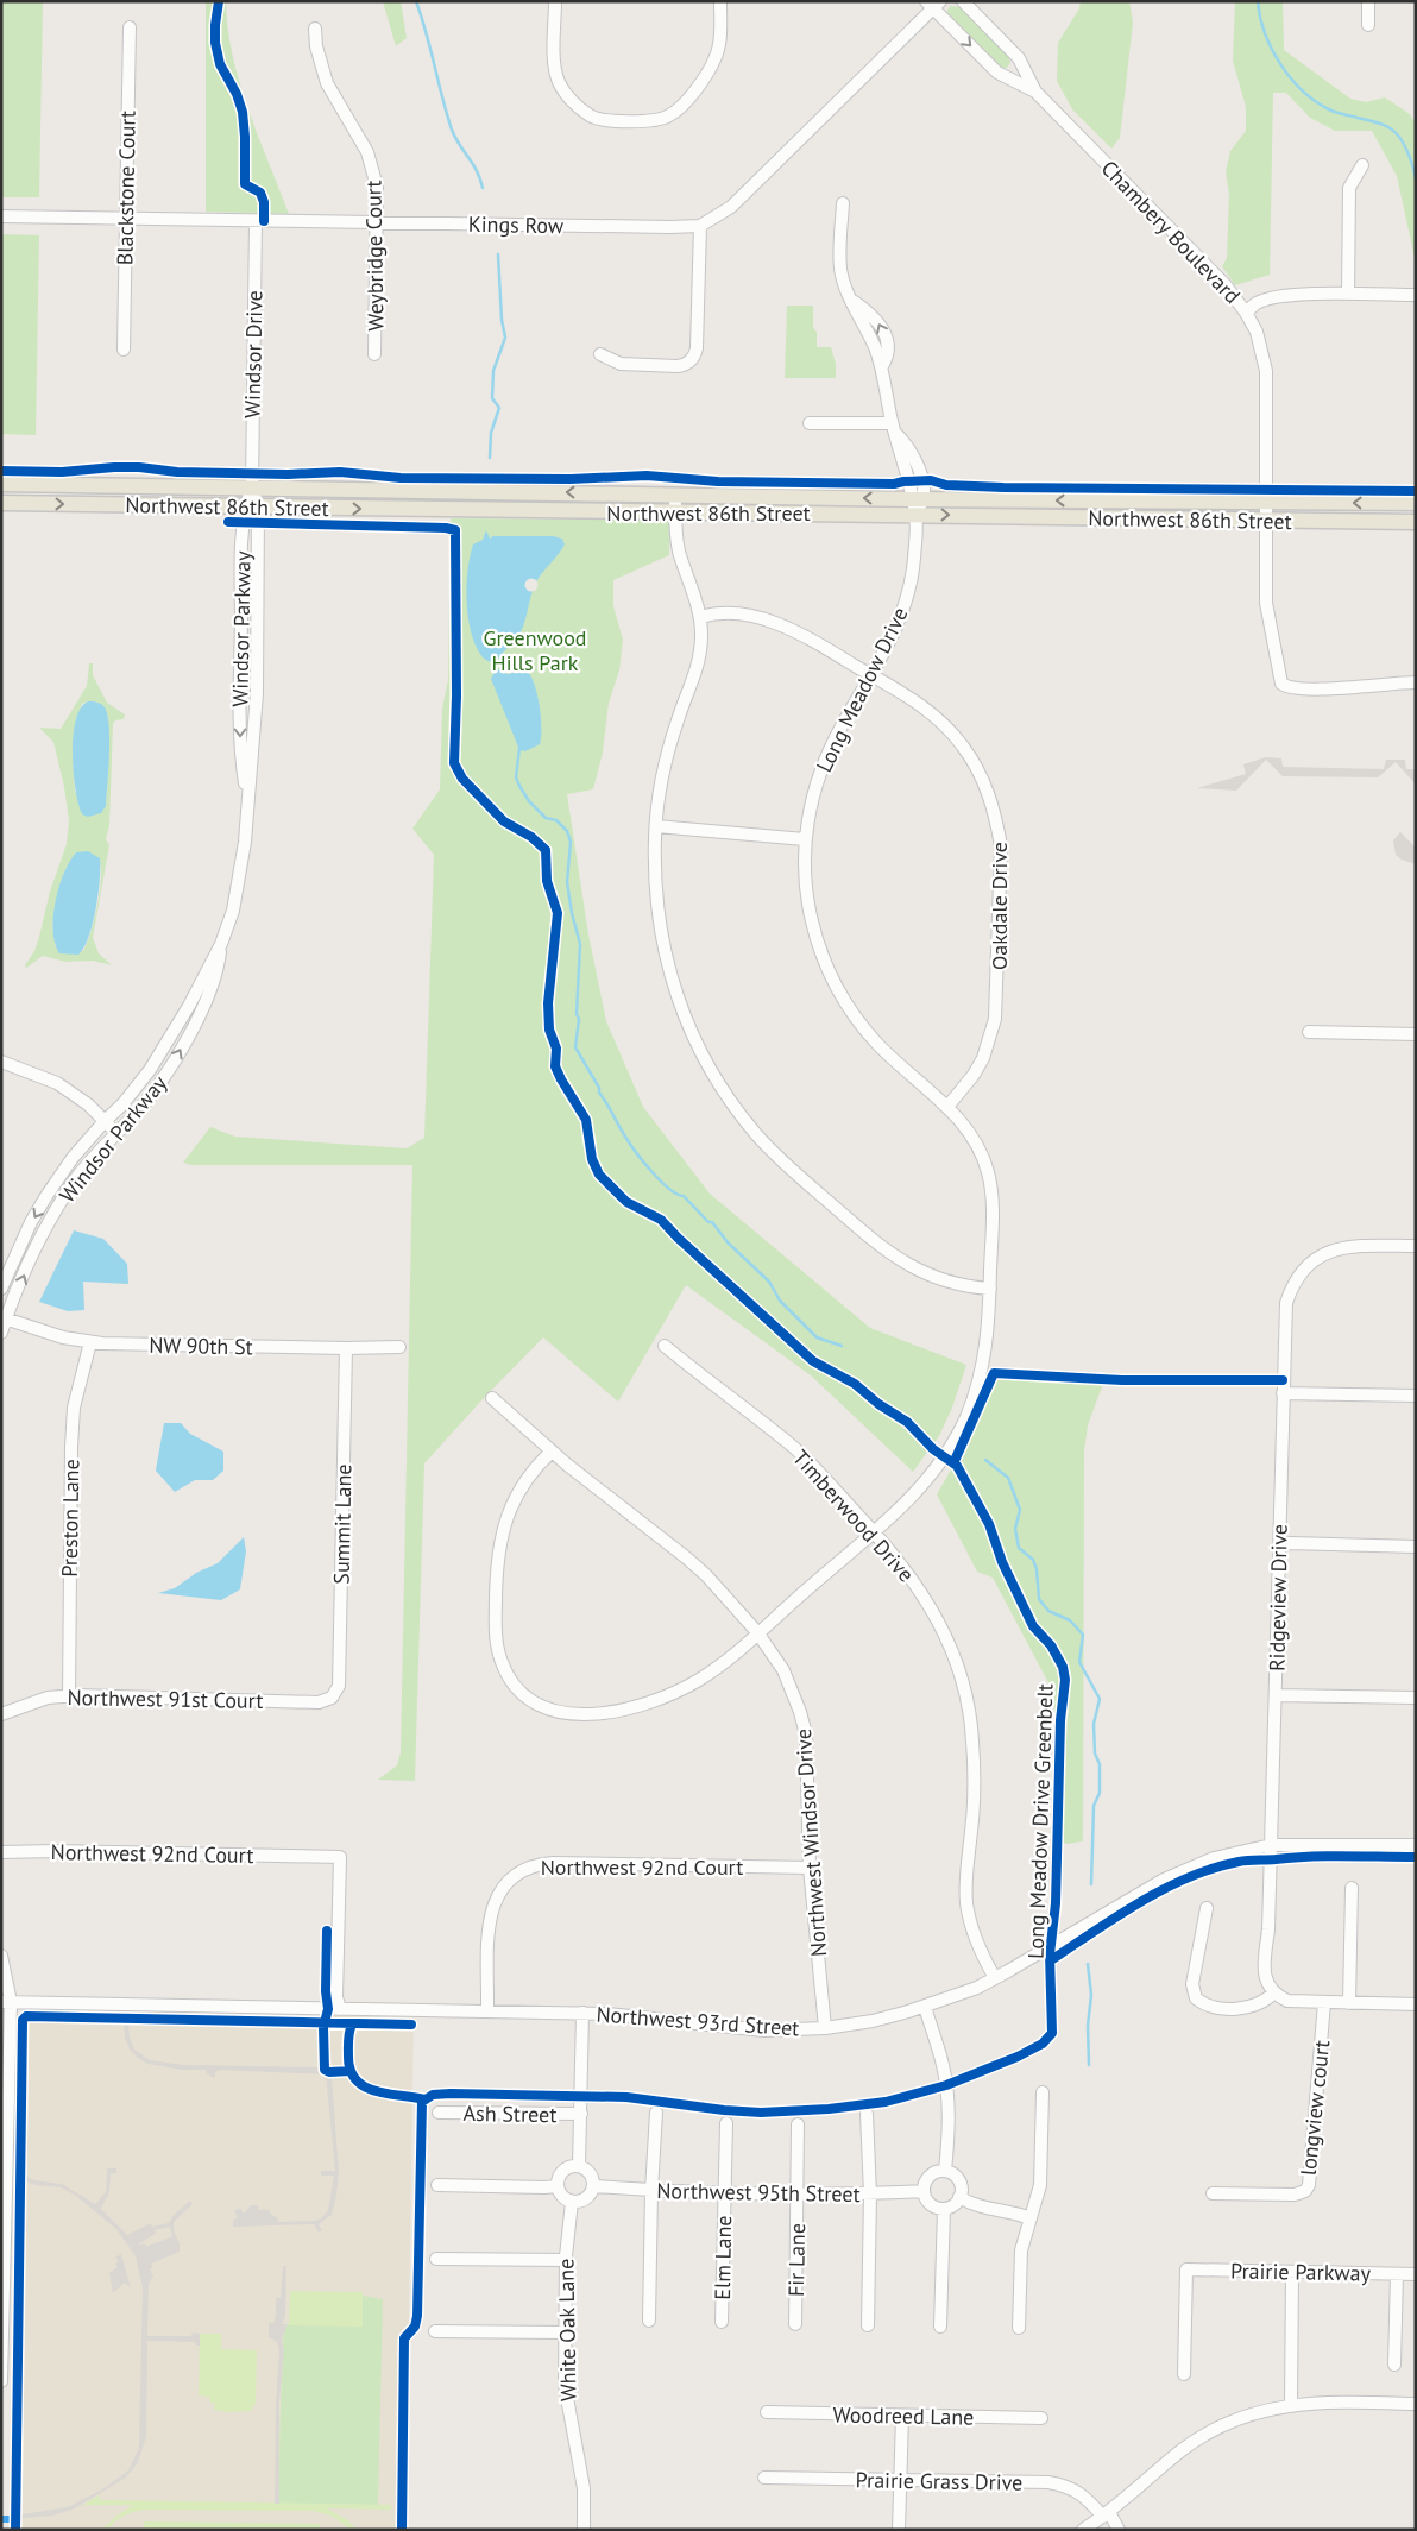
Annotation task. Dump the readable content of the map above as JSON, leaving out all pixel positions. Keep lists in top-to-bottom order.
{
  "streets": {
    "main road": ["Northwest 86th Street"],
    "street": [
      "Blackstone Court",
      "Kings Row",
      "Chambery Boulevard",
      "Weybridge Court",
      "Windsor Drive",
      "Windsor Parkway",
      "Long Meadow Drive",
      "Oakdale Drive",
      "NW 90th St",
      "Timberwood Drive",
      "Preston Lane",
      "Summit Lane",
      "Ridgeview Drive",
      "Northwest 91st Court",
      "Northwest Windsor Drive",
      "Northwest 92nd Court",
      "Northwest 93rd Street",
      "longview court",
      "Ash Street",
      "Northwest 95th Street",
      "Elm Lane",
      "Fir Lane",
      "Prairie Parkway",
      "White Oak Lane",
      "Woodreed Lane",
      "Prairie Grass Drive"
    ],
    "cycle path": ["Long Meadow Drive Greenbelt"]
  },
  "crossings": [
    ["Blackstone Court", "Kings Row"],
    ["Kings Row", "Chambery Boulevard"],
    ["Kings Row", "Weybridge Court"],
    ["Kings Row", "Windsor Drive"],
    ["Chambery Boulevard", "Northwest 86th Street"],
    ["Windsor Drive", "Northwest 86th Street"],
    ["Windsor Drive", "Windsor Parkway"],
    ["Northwest 86th Street", "Windsor Parkway"],
    ["Northwest 86th Street", "Long Meadow Drive"],
    ["Windsor Parkway", "NW 90th St"],
    ["Long Meadow Drive", "Oakdale Drive"],
    ["Long Meadow Drive", "Timberwood Drive"],
    ["Long Meadow Drive", "Northwest Windsor Drive"],
    ["NW 90th St", "Preston Lane"],
    ["NW 90th St", "Summit Lane"],
    ["Timberwood Drive", "Northwest 93rd Street"],
    ["Preston Lane", "Northwest 91st Court"],
    ["Summit Lane", "Northwest 91st Court"],
    ["Ridgeview Drive", "Northwest 93rd Street"],
    ["Northwest Windsor Drive", "Northwest 92nd Court"],
    ["Northwest Windsor Drive", "Northwest 93rd Street"],
    ["Northwest 92nd Court", "Northwest 93rd Street"],
    ["Northwest 95th Street", "Elm Lane"],
    ["Northwest 95th Street", "Fir Lane"],
    ["Northwest 95th Street", "White Oak Lane"]
  ],
  "parks": ["Greenwood Hills Park"]
}
